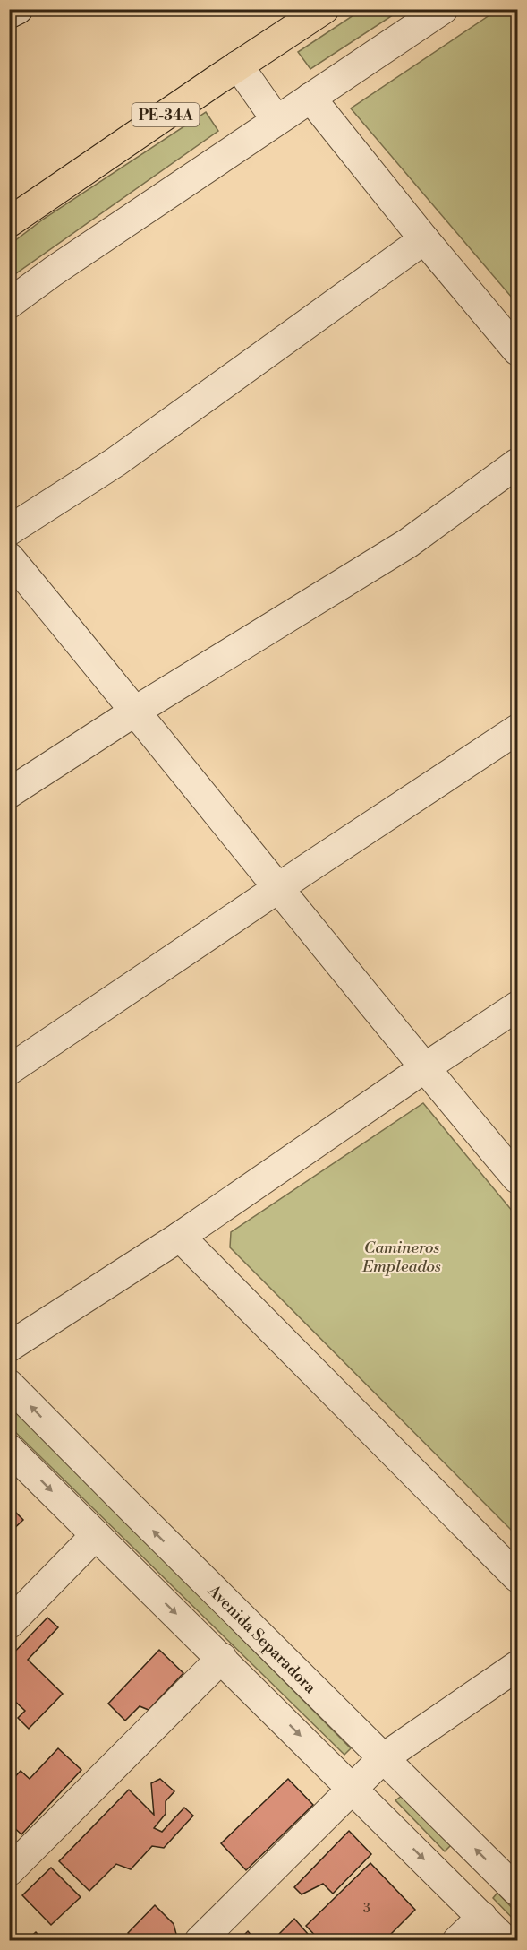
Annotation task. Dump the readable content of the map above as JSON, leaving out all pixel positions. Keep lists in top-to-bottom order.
{
  "streets": {
    "highway": ["PE-34A"],
    "street": ["Avenida Separadora"]
  },
  "parks": ["Camineros Empleados"],
  "house_numbers": ["3"]
}
